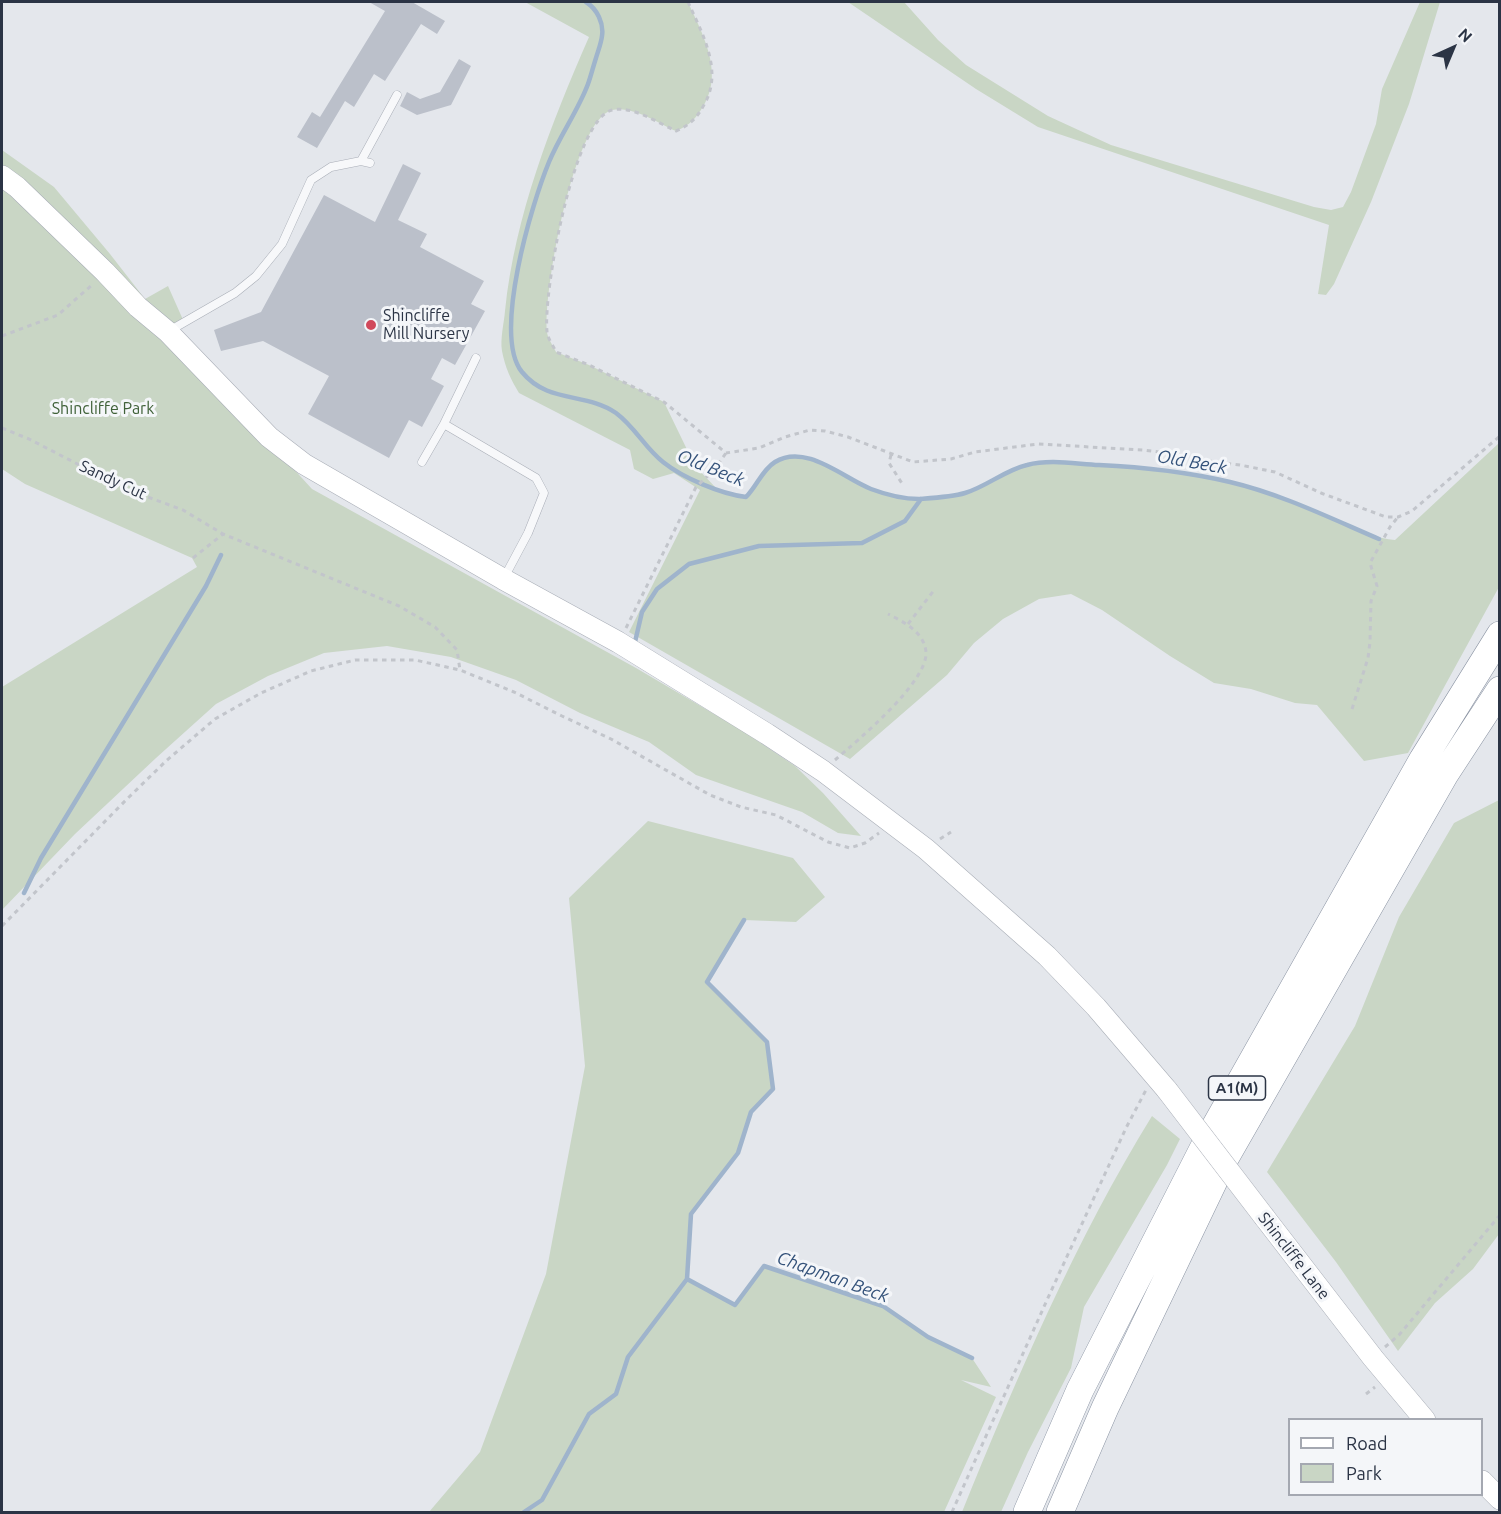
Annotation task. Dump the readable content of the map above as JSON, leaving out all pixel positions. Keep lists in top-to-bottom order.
{
  "streets": {
    "highway": ["A1(M)"],
    "main road": ["Shincliffe Lane"],
    "path": ["Sandy Cut"]
  },
  "water": ["Old Beck", "Chapman Beck"],
  "parks": ["Shincliffe Park"],
  "places": ["Shincliffe Mill Nursery"],
  "legend": ["Road", "Park"],
  "north": "top right"
}
